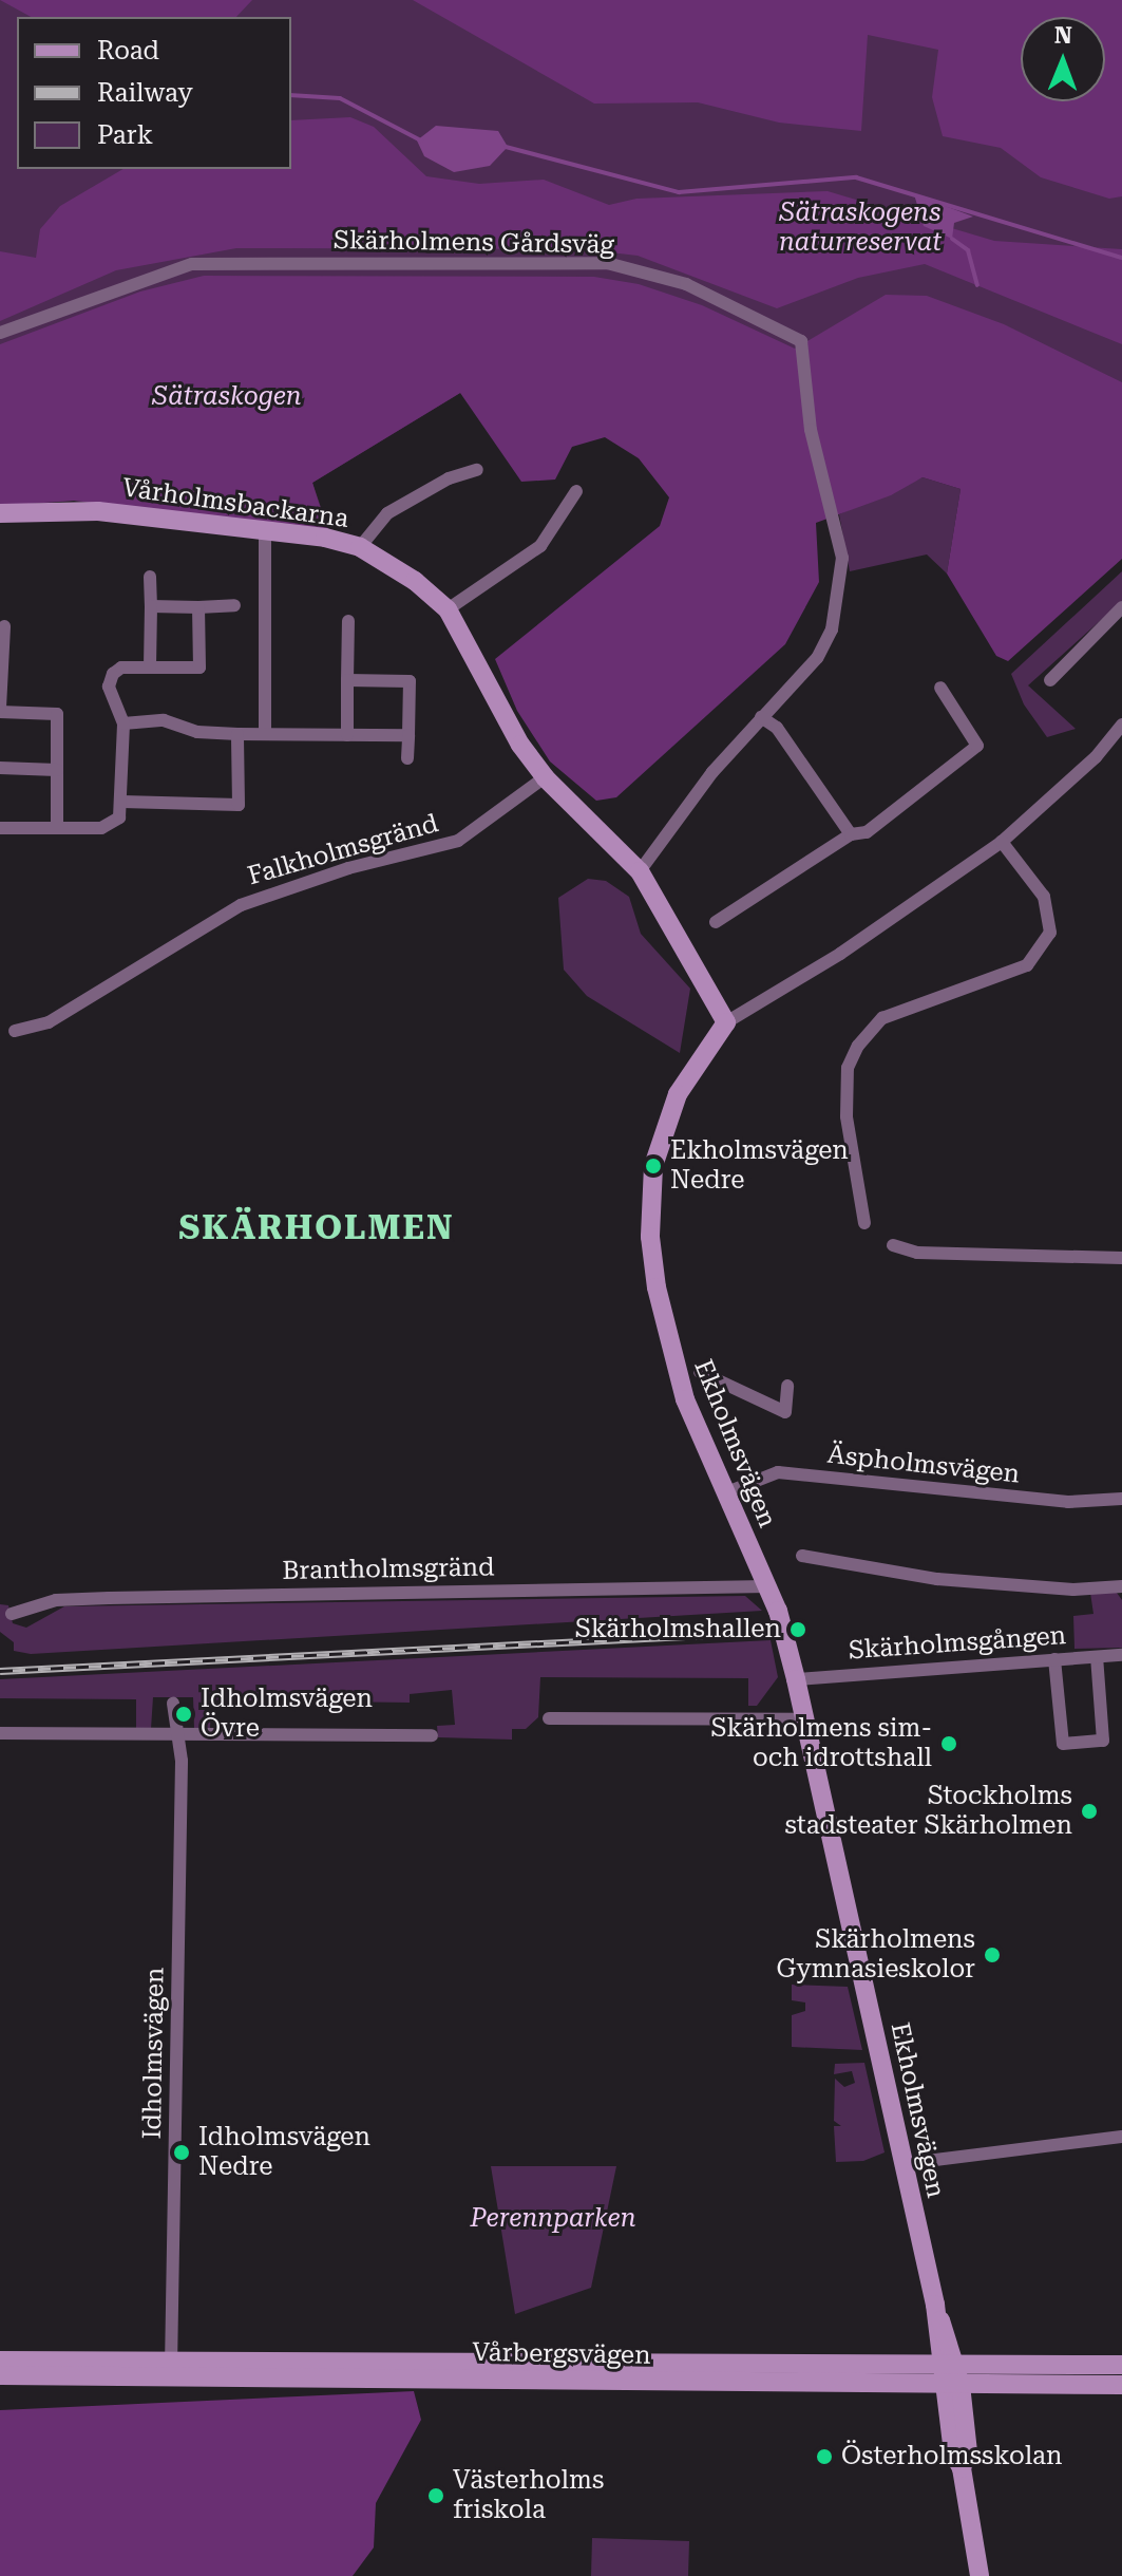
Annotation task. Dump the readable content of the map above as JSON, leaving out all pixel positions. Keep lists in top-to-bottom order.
{
  "streets": {
    "street": [
      "Skärholmens Gårdsväg",
      "Vårholmsbackarna",
      "Falkholmsgränd",
      "Ekholmsvägen",
      "Äspholmsvägen",
      "Brantholmsgränd",
      "Skärholmsgången",
      "Idholmsvägen",
      "Vårbergsvägen"
    ]
  },
  "crossings": [
    ["Vårholmsbackarna", "Falkholmsgränd"],
    ["Vårholmsbackarna", "Ekholmsvägen"],
    ["Ekholmsvägen", "Äspholmsvägen"],
    ["Ekholmsvägen", "Brantholmsgränd"],
    ["Ekholmsvägen", "Skärholmsgången"],
    ["Ekholmsvägen", "Vårbergsvägen"],
    ["Idholmsvägen", "Vårbergsvägen"]
  ],
  "districts": ["SKÄRHOLMEN"],
  "parks": ["Sätraskogens naturreservat", "Sätraskogen", "Perennparken"],
  "places": [
    "Ekholmsvägen Nedre",
    "Skärholmshallen",
    "Idholmsvägen Övre",
    "Skärholmens sim- och idrottshall",
    "Stockholms stadsteater Skärholmen",
    "Skärholmens Gymnasieskolor",
    "Idholmsvägen Nedre",
    "Österholmsskolan",
    "Västerholms friskola"
  ],
  "legend": ["Road", "Railway", "Park"],
  "north": "top"
}
